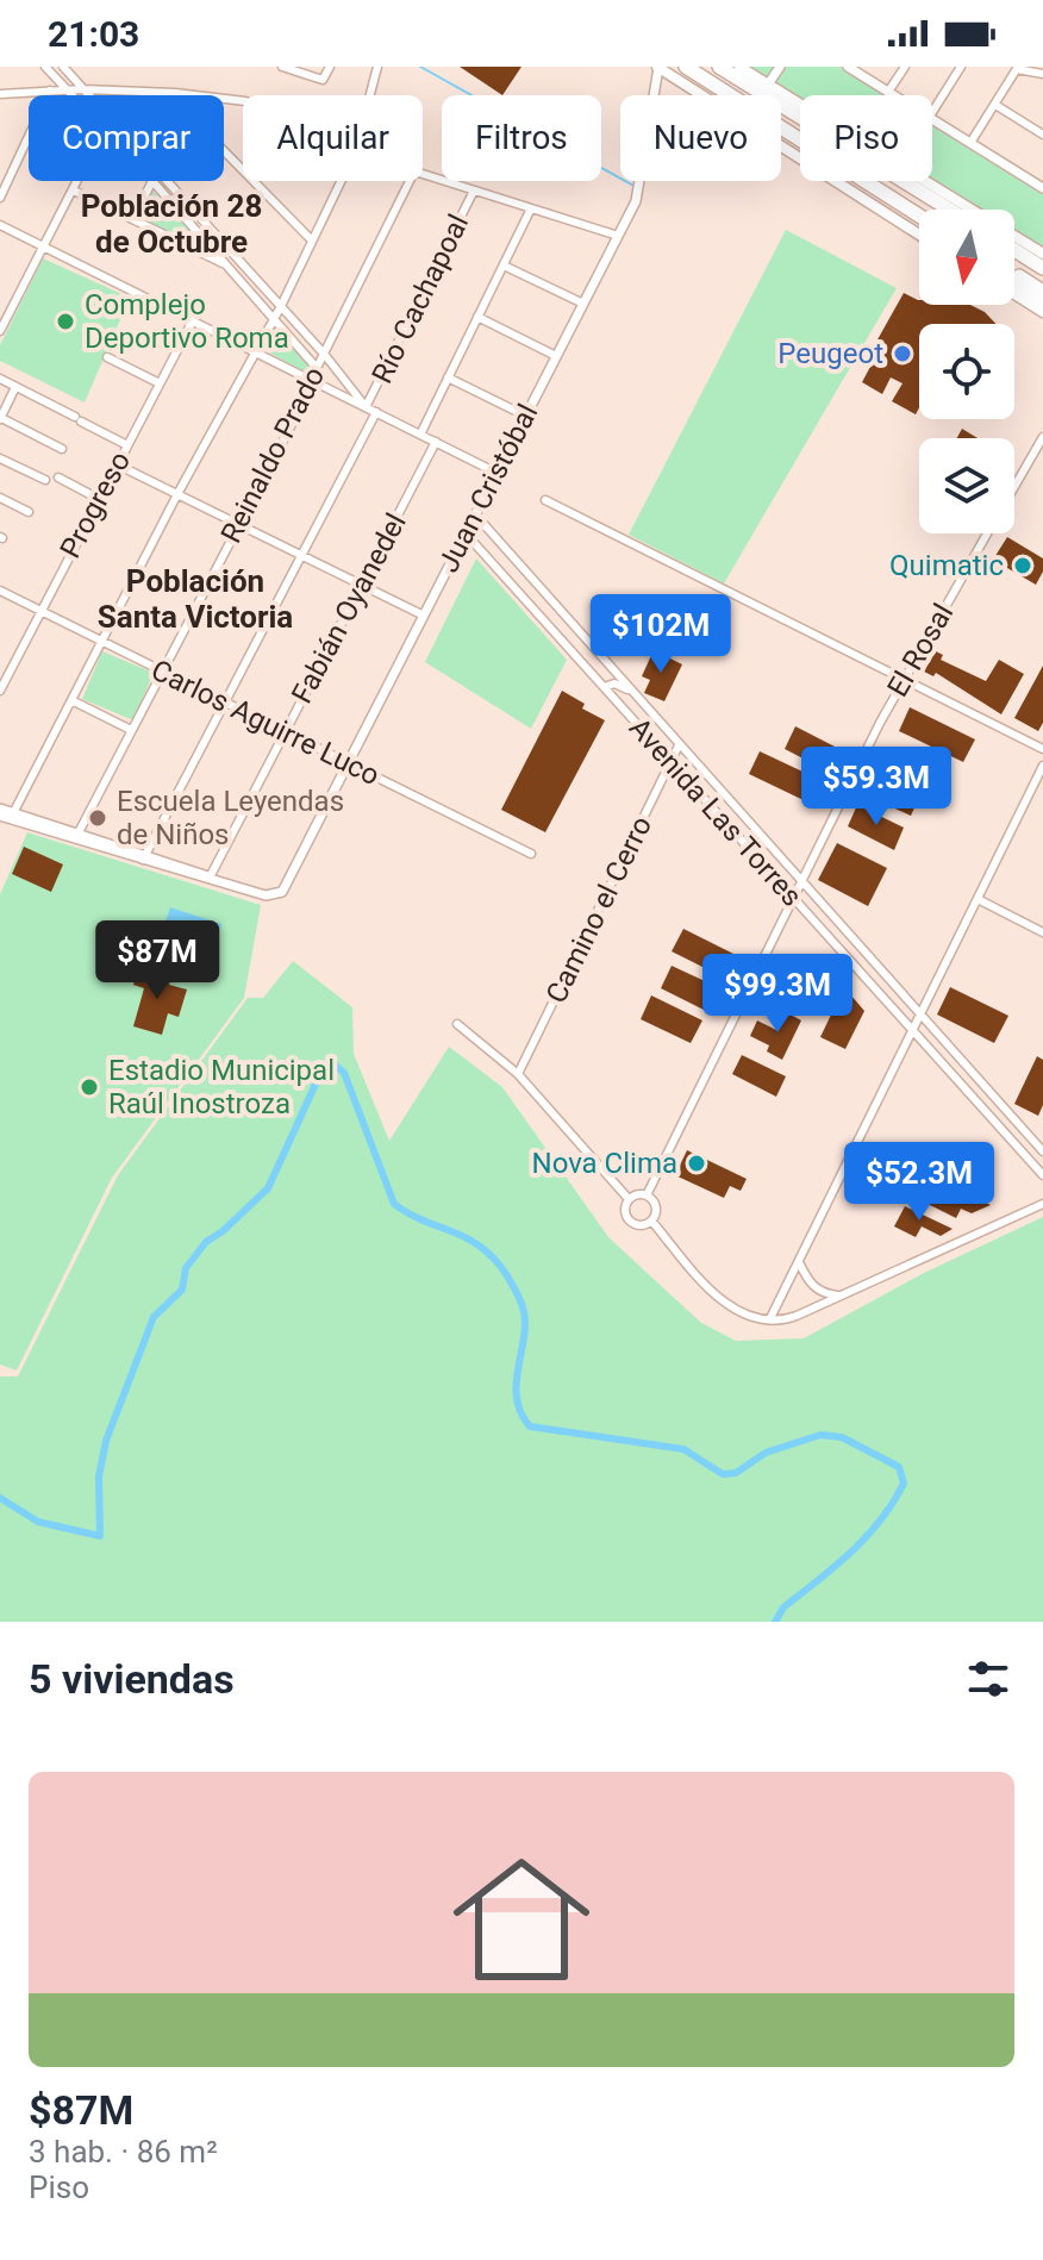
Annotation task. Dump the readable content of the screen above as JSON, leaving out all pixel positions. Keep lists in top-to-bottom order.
{
  "streets": {
    "street": [
      "Río Cachapoal",
      "Reinaldo Prado",
      "Juan Cristóbal",
      "Progreso",
      "Fabián Oyanedel",
      "El Rosal",
      "Carlos Aguirre Luco",
      "Avenida Las Torres",
      "Camino el Cerro"
    ]
  },
  "crossings": [
    ["Río Cachapoal", "Carlos Aguirre Luco"],
    ["Reinaldo Prado", "Carlos Aguirre Luco"],
    ["Juan Cristóbal", "Fabián Oyanedel"],
    ["Juan Cristóbal", "Carlos Aguirre Luco"],
    ["Juan Cristóbal", "Avenida Las Torres"],
    ["Progreso", "Carlos Aguirre Luco"],
    ["Fabián Oyanedel", "Carlos Aguirre Luco"],
    ["El Rosal", "Avenida Las Torres"],
    ["Avenida Las Torres", "Camino el Cerro"]
  ],
  "districts": ["Población 28 de Octubre", "Población Santa Victoria"],
  "places": [
    "Complejo Deportivo Roma",
    "Peugeot",
    "Quimatic",
    "Escuela Leyendas de Niños",
    "Estadio Municipal Raúl Inostroza",
    "Nova Clima"
  ],
  "north": "bottom",
  "page": {
    "status": "21:03",
    "chip": [
      "Comprar",
      "Alquilar",
      "Filtros",
      "Nuevo",
      "Piso"
    ],
    "price": [
      "$102M",
      "$59.3M",
      "$87M",
      "$99.3M",
      "$52.3M"
    ],
    "heading": "5 viviendas",
    "list": [
      {
        "name": "$87M",
        "note": "3 hab. · 86 m² · Piso"
      }
    ]
  }
}
